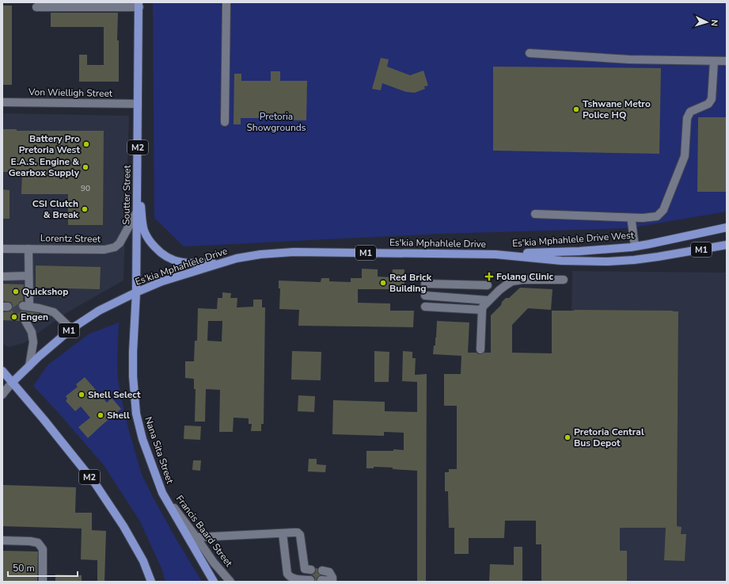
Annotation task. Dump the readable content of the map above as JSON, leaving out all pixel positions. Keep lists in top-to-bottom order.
{
  "streets": {
    "main road": [
      "M2",
      "Soutter Street",
      "Es'kia Mphahlele Drive West",
      "Es'kia Mphahlele Drive",
      "M1",
      "Nana Sita Street"
    ],
    "street": ["Von Wielligh Street", "Lorentz Street", "Francis Baard Street"]
  },
  "crossings": [
    ["Von Wielligh Street", "Soutter Street"],
    ["M2", "Es'kia Mphahlele Drive"],
    ["Soutter Street", "Lorentz Street"],
    ["Soutter Street", "Es'kia Mphahlele Drive"],
    ["Soutter Street", "Nana Sita Street"],
    ["Es'kia Mphahlele Drive West", "Es'kia Mphahlele Drive"],
    ["Es'kia Mphahlele Drive", "Nana Sita Street"],
    ["Nana Sita Street", "Francis Baard Street"]
  ],
  "parks": ["Pretoria Showgrounds"],
  "places": {
    "other": [
      "Tshwane Metro Police HQ",
      "Battery Pro Pretoria West",
      "E.A.S. Engine & Gearbox Supply",
      "CSI Clutch & Break",
      "Red Brick Building",
      "Quickshop",
      "Engen",
      "Shell Select",
      "Shell",
      "Pretoria Central Bus Depot"
    ],
    "health": ["Folang Clinic"]
  },
  "house_numbers": ["90"],
  "scale_bar": "50 m",
  "north": "right"
}
